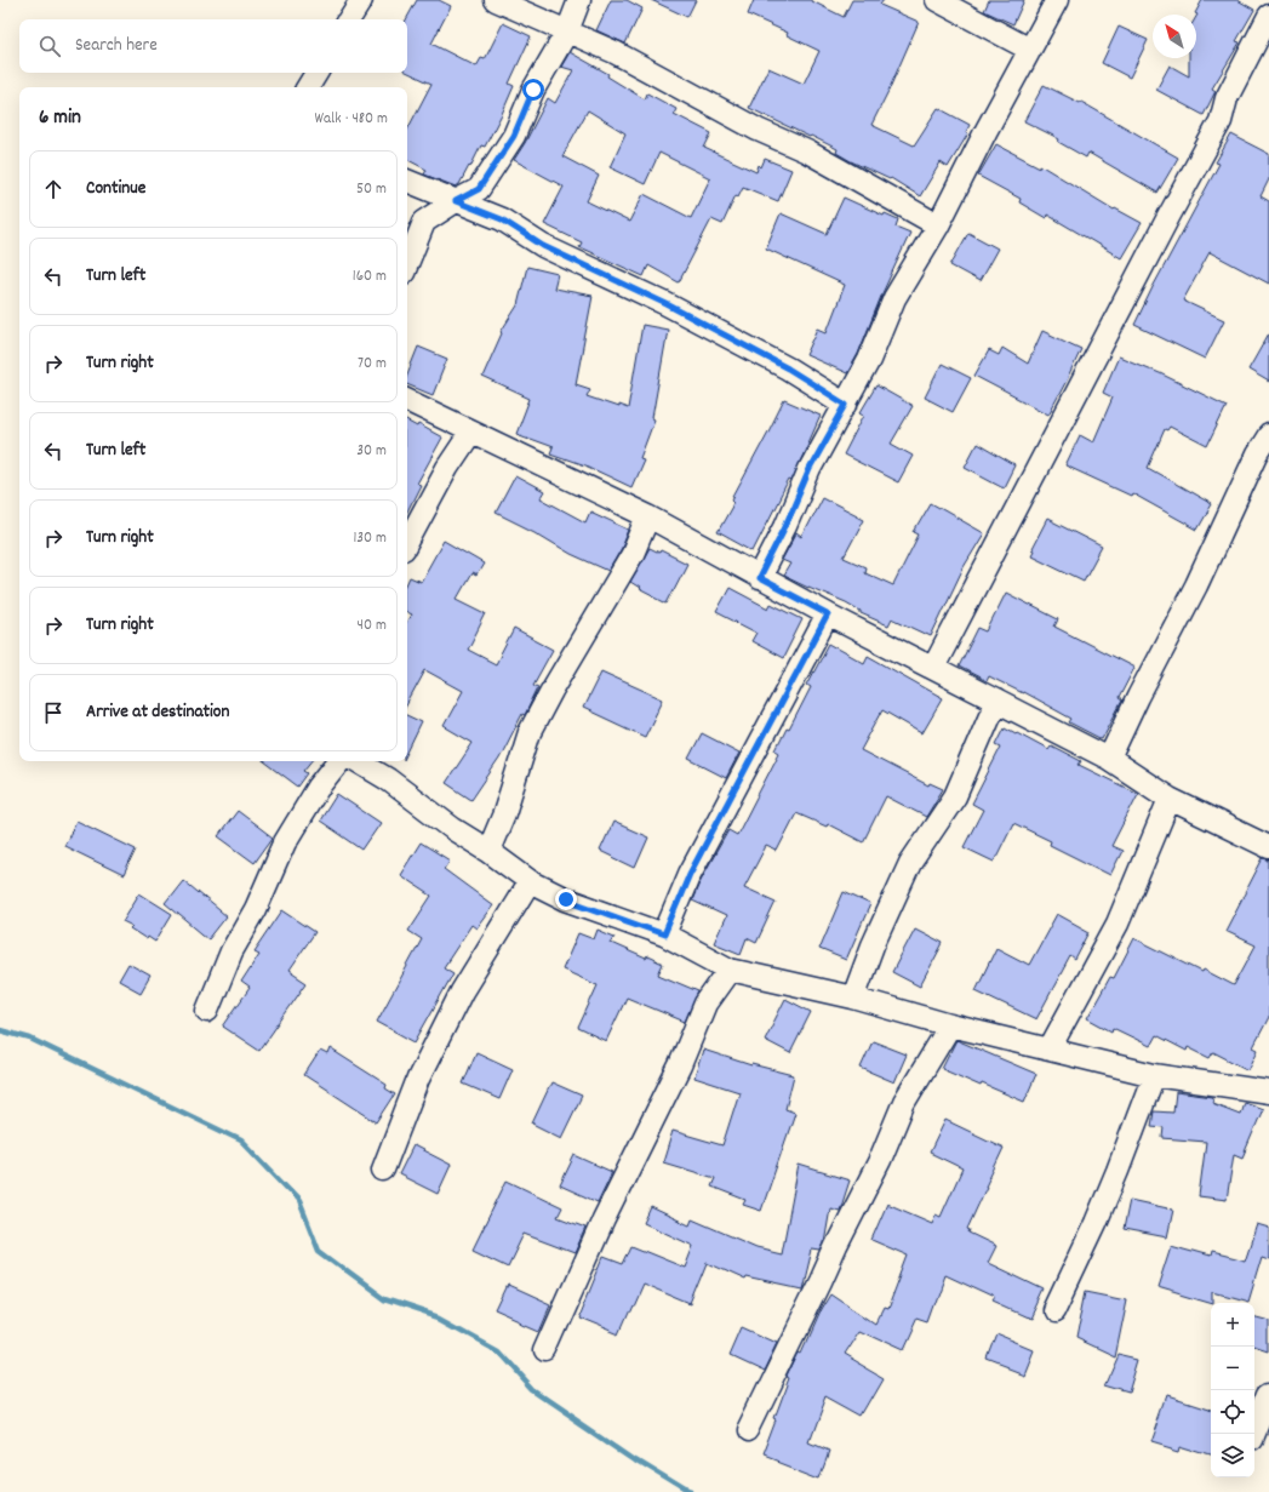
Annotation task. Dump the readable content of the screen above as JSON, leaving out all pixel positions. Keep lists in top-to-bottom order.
{
  "north": "top left",
  "page": {
    "search": "Search here",
    "heading": ["6 min", "Walk · 480 m"],
    "list": [
      ["Continue", "50 m"],
      ["Turn left", "160 m"],
      ["Turn right", "70 m"],
      ["Turn left", "30 m"],
      ["Turn right", "130 m"],
      ["Turn right", "40 m"],
      "Arrive at destination"
    ],
    "map_buttons": ["+", "−"]
  }
}
